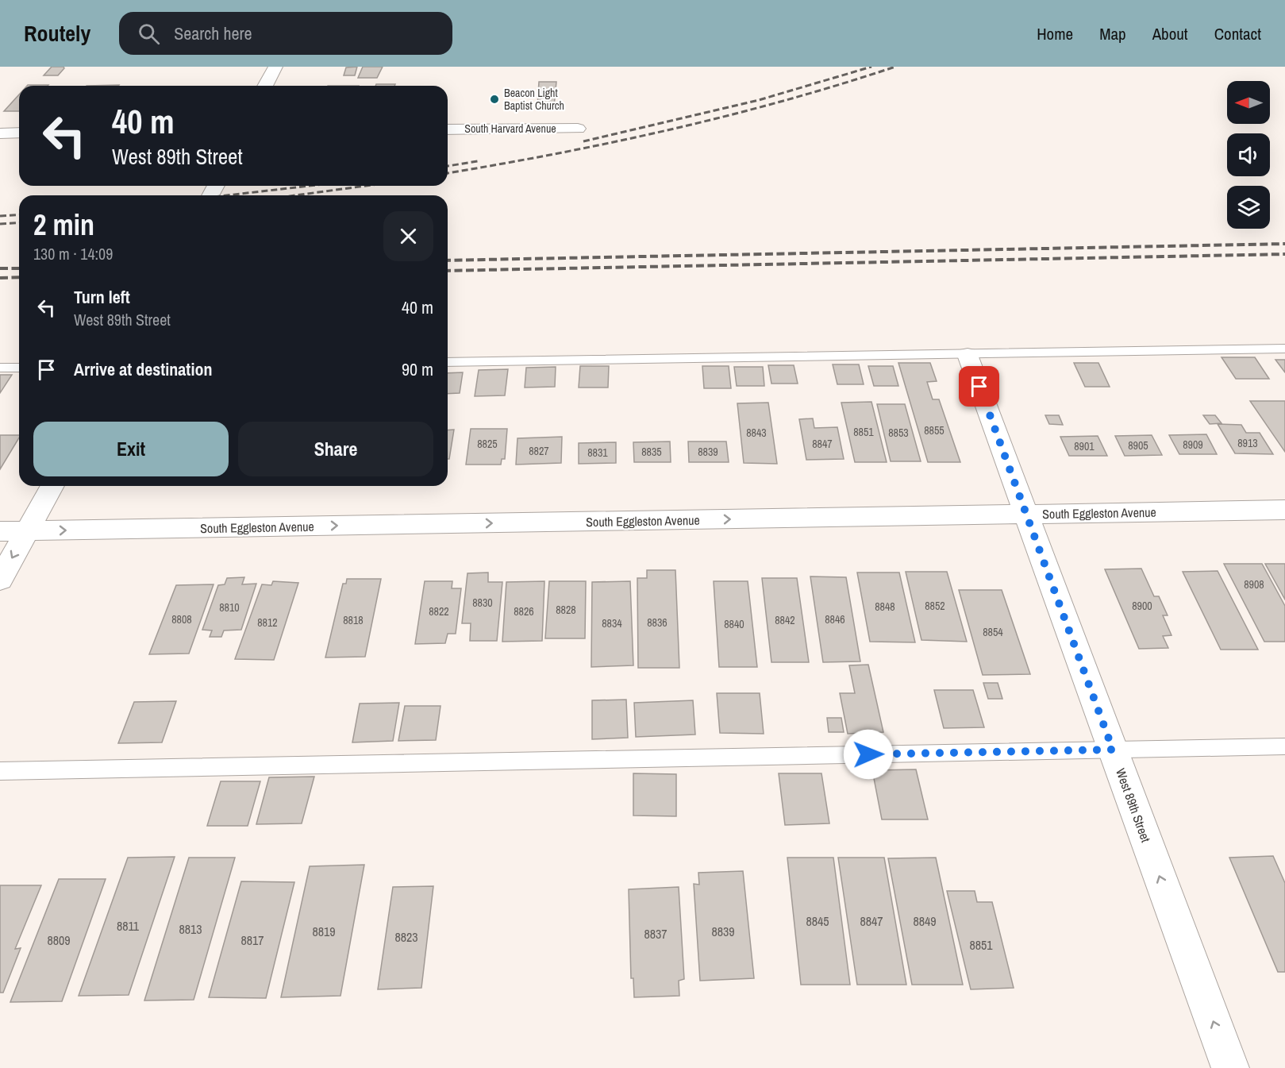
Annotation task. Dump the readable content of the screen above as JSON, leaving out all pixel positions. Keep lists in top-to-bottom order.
{
  "streets": {
    "street": ["South Harvard Avenue", "South Eggleston Avenue", "West 89th Street"]
  },
  "crossings": [
    ["South Eggleston Avenue", "West 89th Street"]
  ],
  "one_way": ["South Eggleston Avenue", "West 89th Street"],
  "places": ["Beacon Light Baptist Church"],
  "house_numbers": [
    "8855",
    "8851",
    "8843",
    "8853",
    "8913",
    "8825",
    "8847",
    "8909",
    "8905",
    "8901",
    "8827",
    "8835",
    "8839",
    "8831",
    "8908",
    "8830",
    "8852",
    "8900",
    "8848",
    "8810",
    "8828",
    "8822",
    "8826",
    "8808",
    "8846",
    "8818",
    "8842",
    "8812",
    "8836",
    "8834",
    "8840",
    "8854",
    "8845",
    "8847",
    "8849",
    "8811",
    "8813",
    "8819",
    "8839",
    "8837",
    "8823",
    "8809",
    "8817",
    "8851"
  ],
  "north": "left",
  "page": {
    "header": "Routely",
    "search": "Search here",
    "nav": [
      "Home",
      "Map",
      "About",
      "Contact"
    ],
    "turn": ["40 m", "West 89th Street"],
    "heading": ["2 min", "130 m · 14:09"],
    "list": [
      {
        "name": "Turn left",
        "note": "West 89th Street",
        "value": "40 m"
      },
      {
        "name": "Arrive at destination",
        "value": "90 m"
      }
    ],
    "buttons": ["Exit", "Share"]
  }
}
